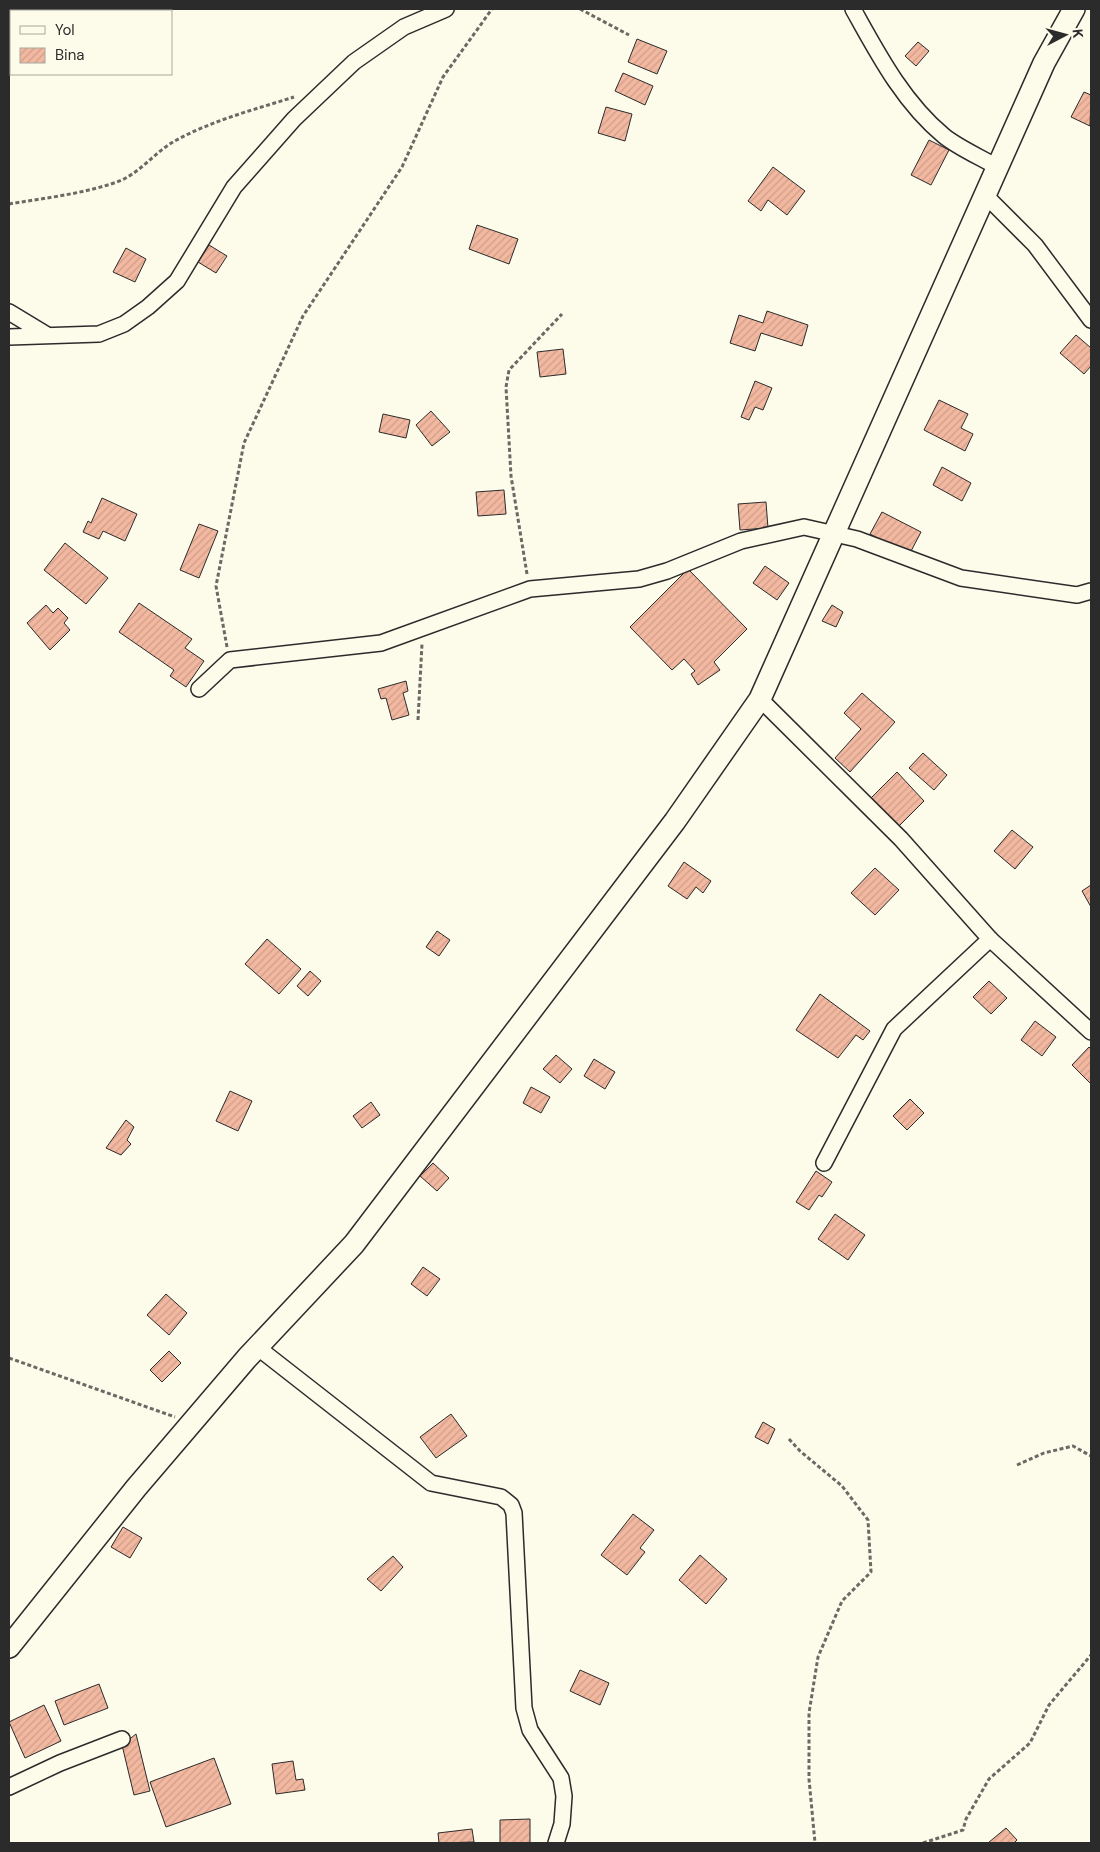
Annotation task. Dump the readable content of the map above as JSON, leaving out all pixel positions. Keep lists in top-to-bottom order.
{
  "legend": ["Yol", "Bina"],
  "north": "right"
}
